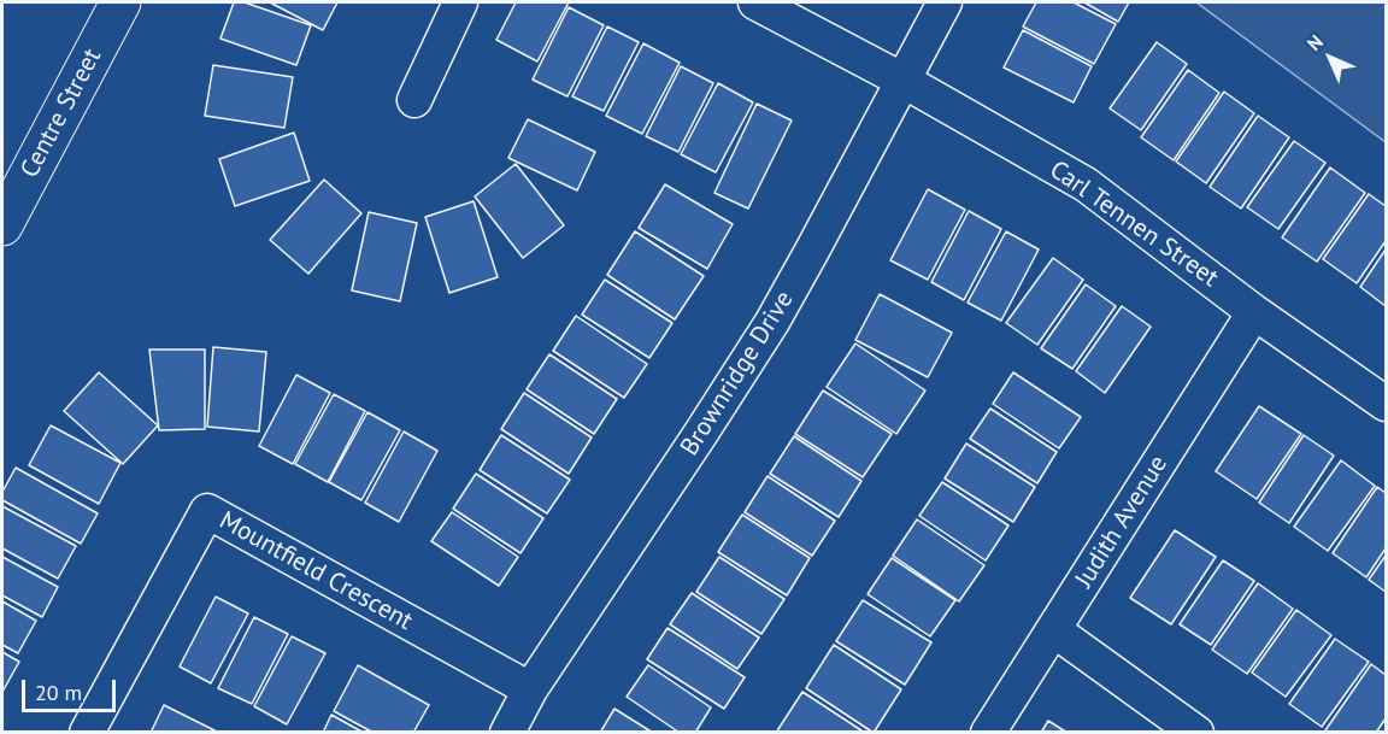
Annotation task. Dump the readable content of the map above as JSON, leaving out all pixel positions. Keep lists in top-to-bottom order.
{
  "streets": {
    "main road": ["Centre Street"],
    "street": [
      "Carl Tennen Street",
      "Brownridge Drive",
      "Judith Avenue",
      "Mountfield Crescent"
    ]
  },
  "crossings": [
    ["Carl Tennen Street", "Brownridge Drive"],
    ["Carl Tennen Street", "Judith Avenue"],
    ["Brownridge Drive", "Mountfield Crescent"]
  ],
  "scale_bar": "20 m",
  "north": "top left"
}
